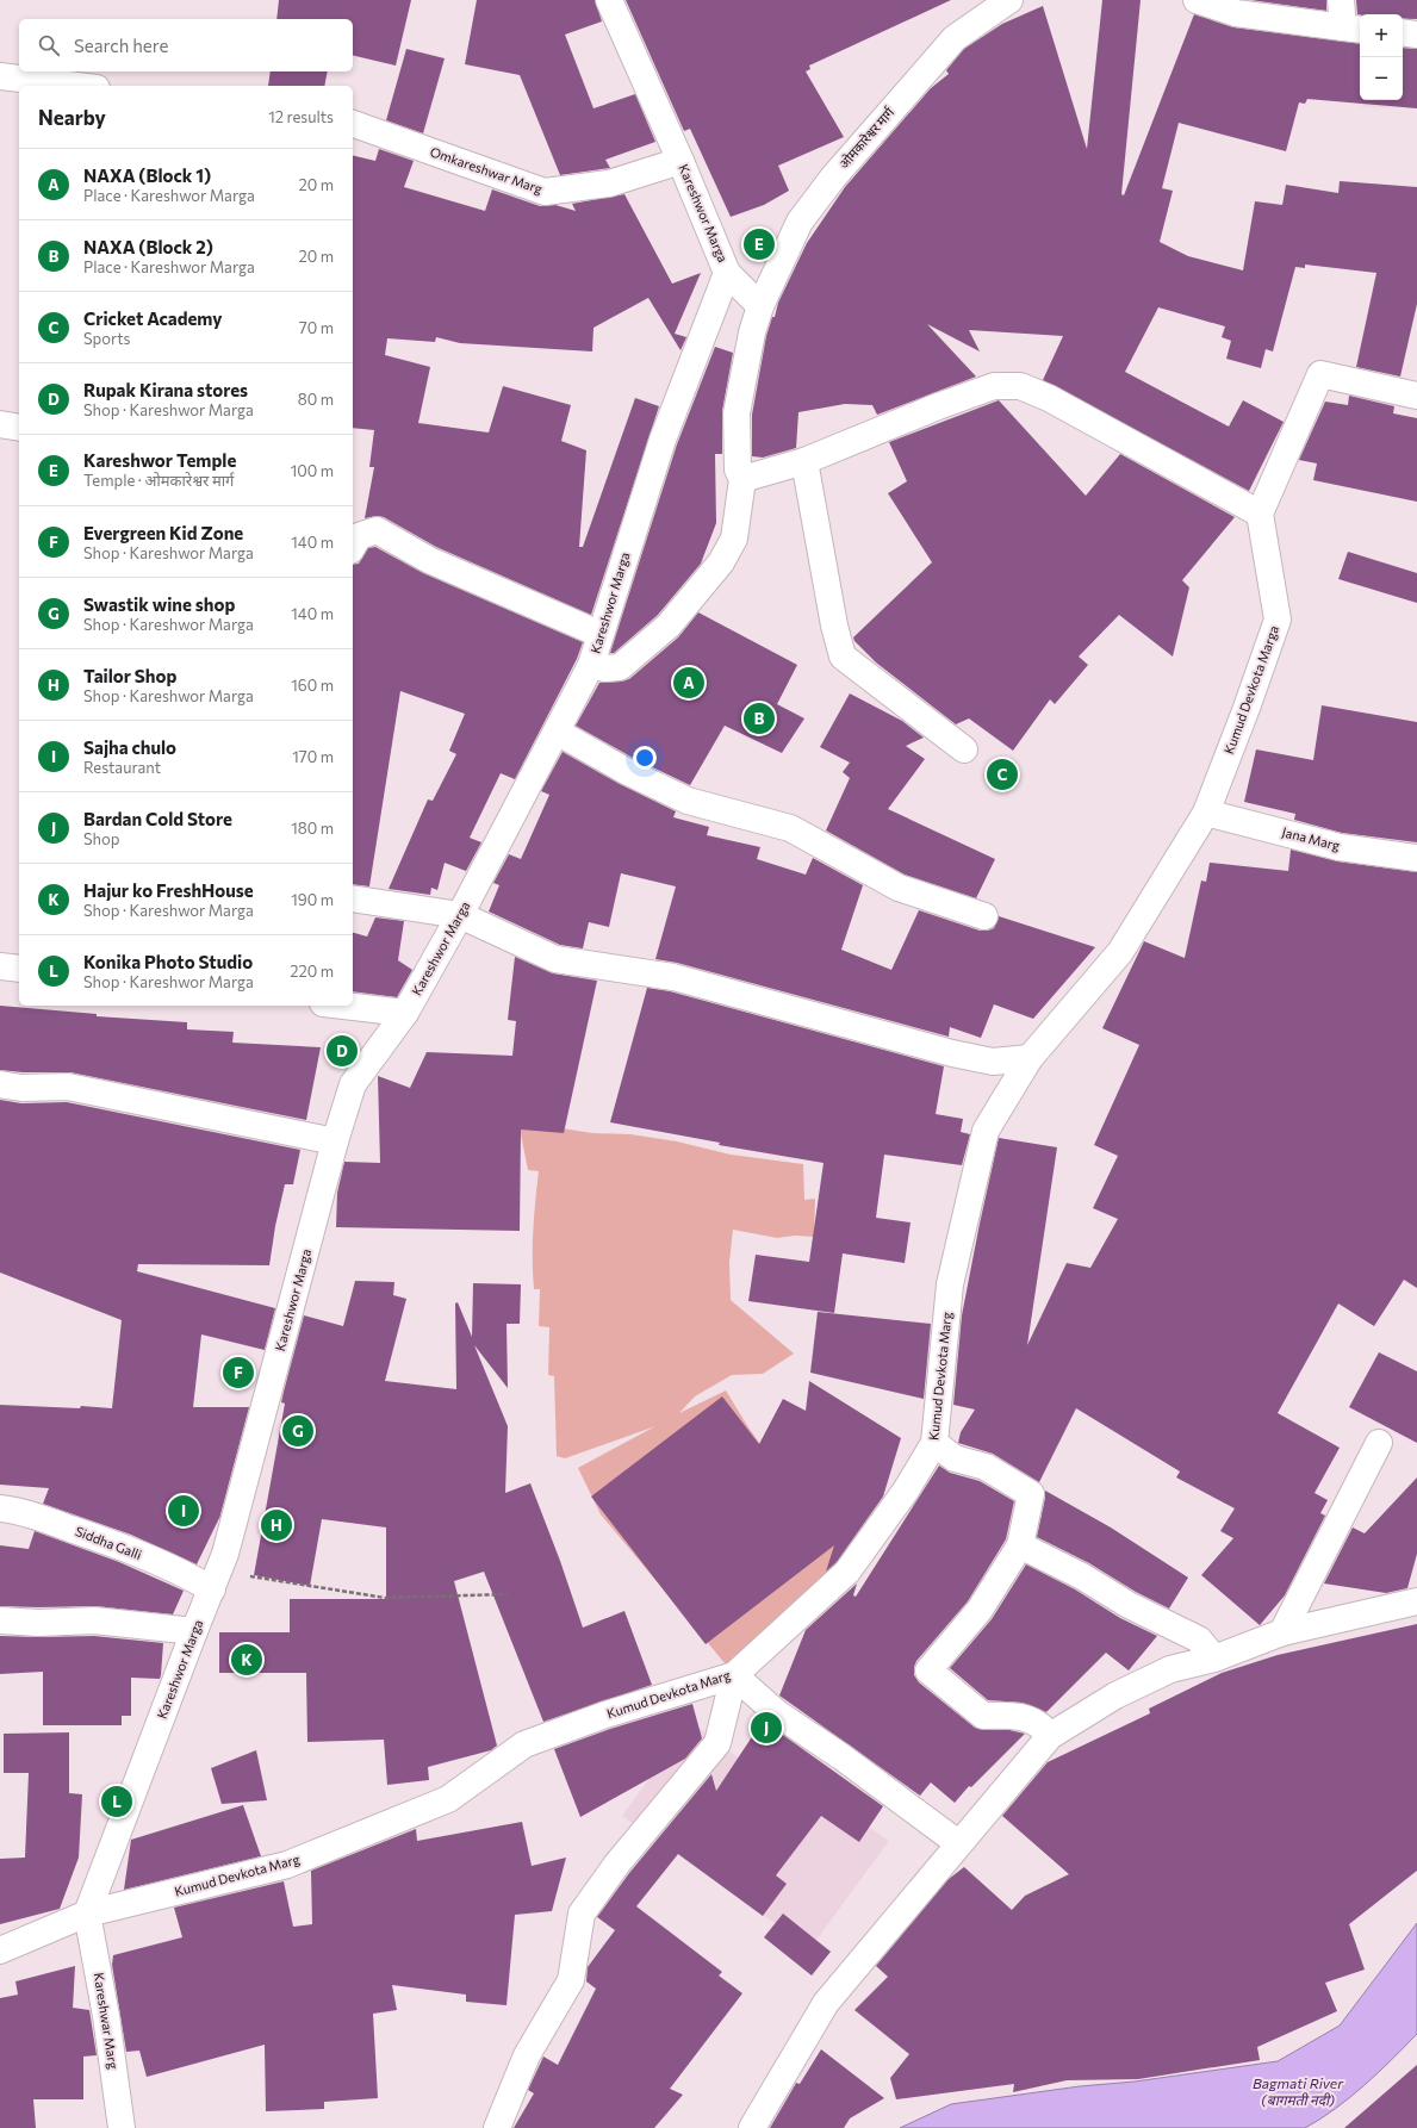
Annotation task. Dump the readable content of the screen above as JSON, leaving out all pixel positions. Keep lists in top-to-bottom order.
{
  "streets": {
    "street": [
      "ओमकारेश्वर मार्ग",
      "Omkareshwar Marg",
      "Kareshwor Marga",
      "Kumud Devkota Marga",
      "Jana Marg",
      "Kumud Devkota Marg",
      "Siddha Galli",
      "Kareshwar Marg"
    ]
  },
  "crossings": [
    ["Omkareshwar Marg", "Kareshwor Marga"],
    ["Kareshwor Marga", "Kumud Devkota Marg"],
    ["Kareshwor Marga", "Siddha Galli"],
    ["Kareshwor Marga", "Kareshwar Marg"],
    ["Kumud Devkota Marga", "Jana Marg"],
    ["Kumud Devkota Marga", "Kumud Devkota Marg"],
    ["Kumud Devkota Marg", "Kareshwar Marg"]
  ],
  "water": ["Bagmati River (बागमती नदी)"],
  "page": {
    "map_buttons": ["+", "−"],
    "search": "Search here",
    "heading": ["Nearby", "12 results"],
    "list": [
      {
        "mark": "A",
        "name": "NAXA (Block 1)",
        "note": "Place · Kareshwor Marga",
        "value": "20 m"
      },
      {
        "mark": "B",
        "name": "NAXA (Block 2)",
        "note": "Place · Kareshwor Marga",
        "value": "20 m"
      },
      {
        "mark": "C",
        "name": "Cricket Academy",
        "note": "Sports",
        "value": "70 m"
      },
      {
        "mark": "D",
        "name": "Rupak Kirana stores",
        "note": "Shop · Kareshwor Marga",
        "value": "80 m"
      },
      {
        "mark": "E",
        "name": "Kareshwor Temple",
        "note": "Temple · ओमकारेश्वर मार्ग",
        "value": "100 m"
      },
      {
        "mark": "F",
        "name": "Evergreen Kid Zone",
        "note": "Shop · Kareshwor Marga",
        "value": "140 m"
      },
      {
        "mark": "G",
        "name": "Swastik wine shop",
        "note": "Shop · Kareshwor Marga",
        "value": "140 m"
      },
      {
        "mark": "H",
        "name": "Tailor Shop",
        "note": "Shop · Kareshwor Marga",
        "value": "160 m"
      },
      {
        "mark": "I",
        "name": "Sajha chulo",
        "note": "Restaurant",
        "value": "170 m"
      },
      {
        "mark": "J",
        "name": "Bardan Cold Store",
        "note": "Shop",
        "value": "180 m"
      },
      {
        "mark": "K",
        "name": "Hajur ko FreshHouse",
        "note": "Shop · Kareshwor Marga",
        "value": "190 m"
      },
      {
        "mark": "L",
        "name": "Konika Photo Studio",
        "note": "Shop · Kareshwor Marga",
        "value": "220 m"
      }
    ],
    "pins": [
      "E",
      "A",
      "B",
      "C",
      "D",
      "F",
      "G",
      "I",
      "H",
      "K",
      "J",
      "L"
    ]
  }
}
